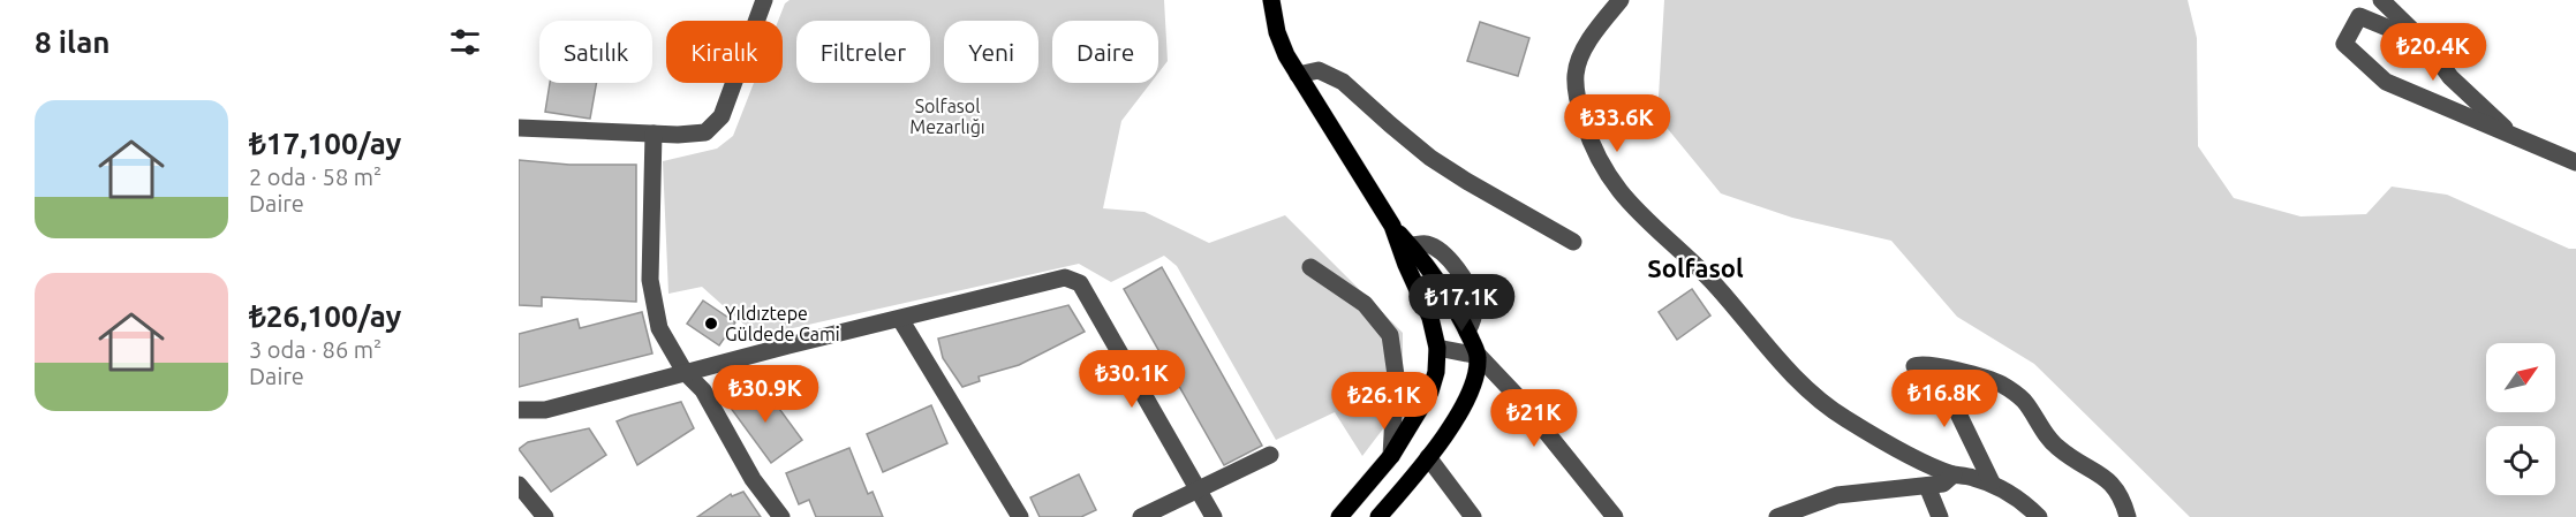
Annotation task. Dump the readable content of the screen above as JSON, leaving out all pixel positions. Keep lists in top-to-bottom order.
{
  "districts": ["Solfasol"],
  "parks": ["Solfasol Mezarlığı"],
  "places": ["Yıldıztepe Güldede Cami"],
  "north": "top right",
  "page": {
    "heading": "8 ilan",
    "chip": [
      "Satılık",
      "Kiralık",
      "Filtreler",
      "Yeni",
      "Daire"
    ],
    "price": [
      "₺20.4K",
      "₺33.6K",
      "₺17.1K",
      "₺30.1K",
      "₺30.9K",
      "₺16.8K",
      "₺26.1K",
      "₺21K"
    ],
    "list": [
      {
        "name": "₺17,100/ay",
        "note": "2 oda · 58 m² · Daire"
      },
      {
        "name": "₺26,100/ay",
        "note": "3 oda · 86 m² · Daire"
      }
    ]
  }
}
